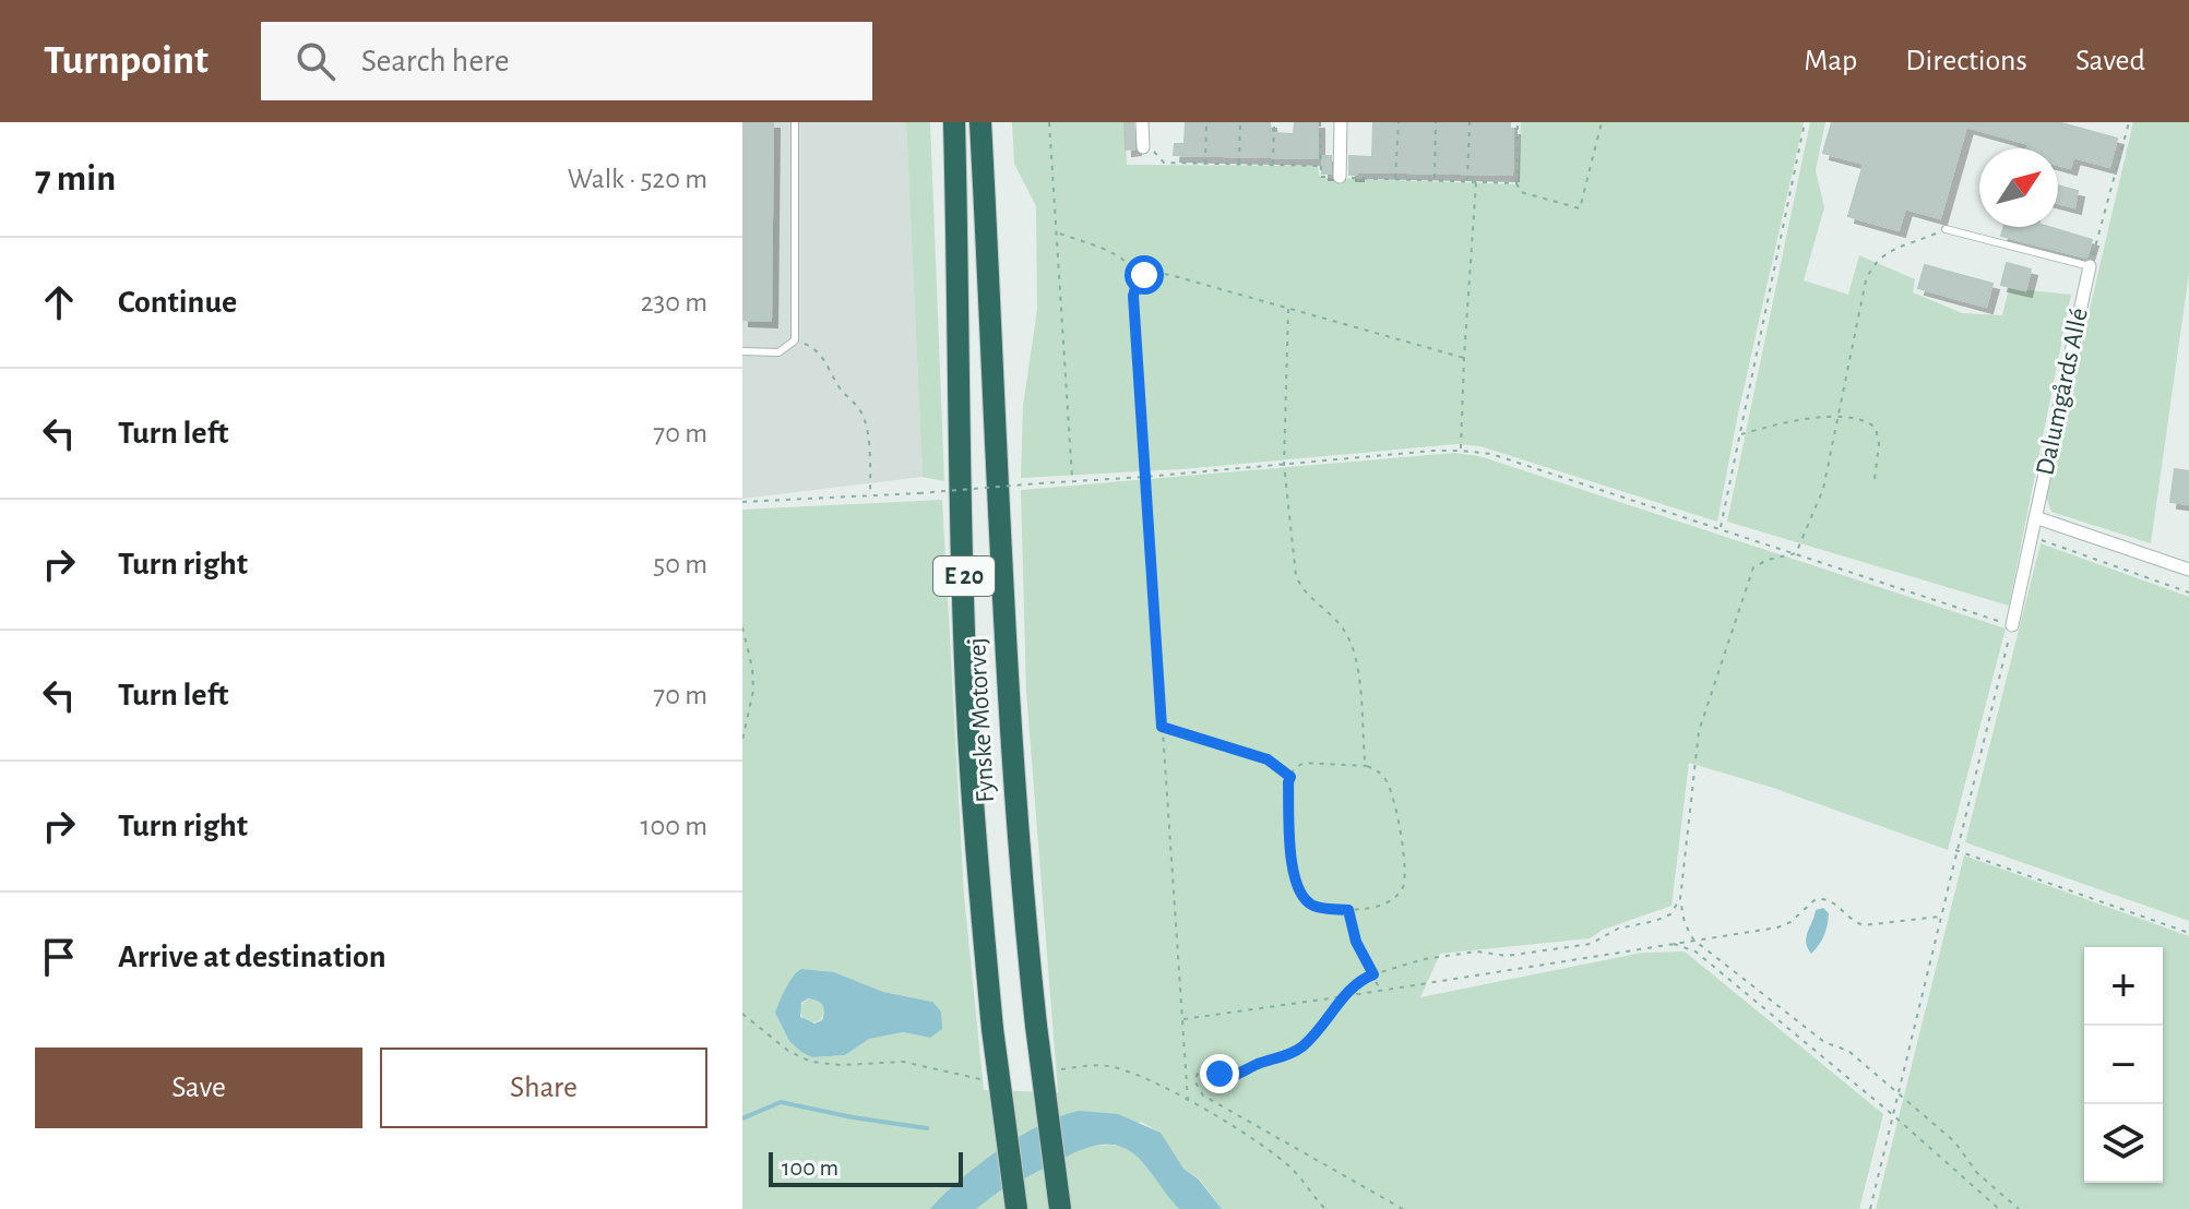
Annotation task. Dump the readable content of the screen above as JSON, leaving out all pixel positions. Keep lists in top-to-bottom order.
{
  "streets": {
    "highway": ["E 20", "Fynske Motorvej"],
    "street": ["Dalumgårds Allé"]
  },
  "scale_bar": "100 m",
  "north": "top right",
  "page": {
    "header": "Turnpoint",
    "search": "Search here",
    "nav": ["Map", "Directions", "Saved"],
    "heading": ["7 min", "Walk · 520 m"],
    "list": [
      ["Continue", "230 m"],
      ["Turn left", "70 m"],
      ["Turn right", "50 m"],
      ["Turn left", "70 m"],
      ["Turn right", "100 m"],
      "Arrive at destination"
    ],
    "map_buttons": ["+", "−"],
    "buttons": ["Save", "Share"],
    "scale": "100 m"
  }
}
